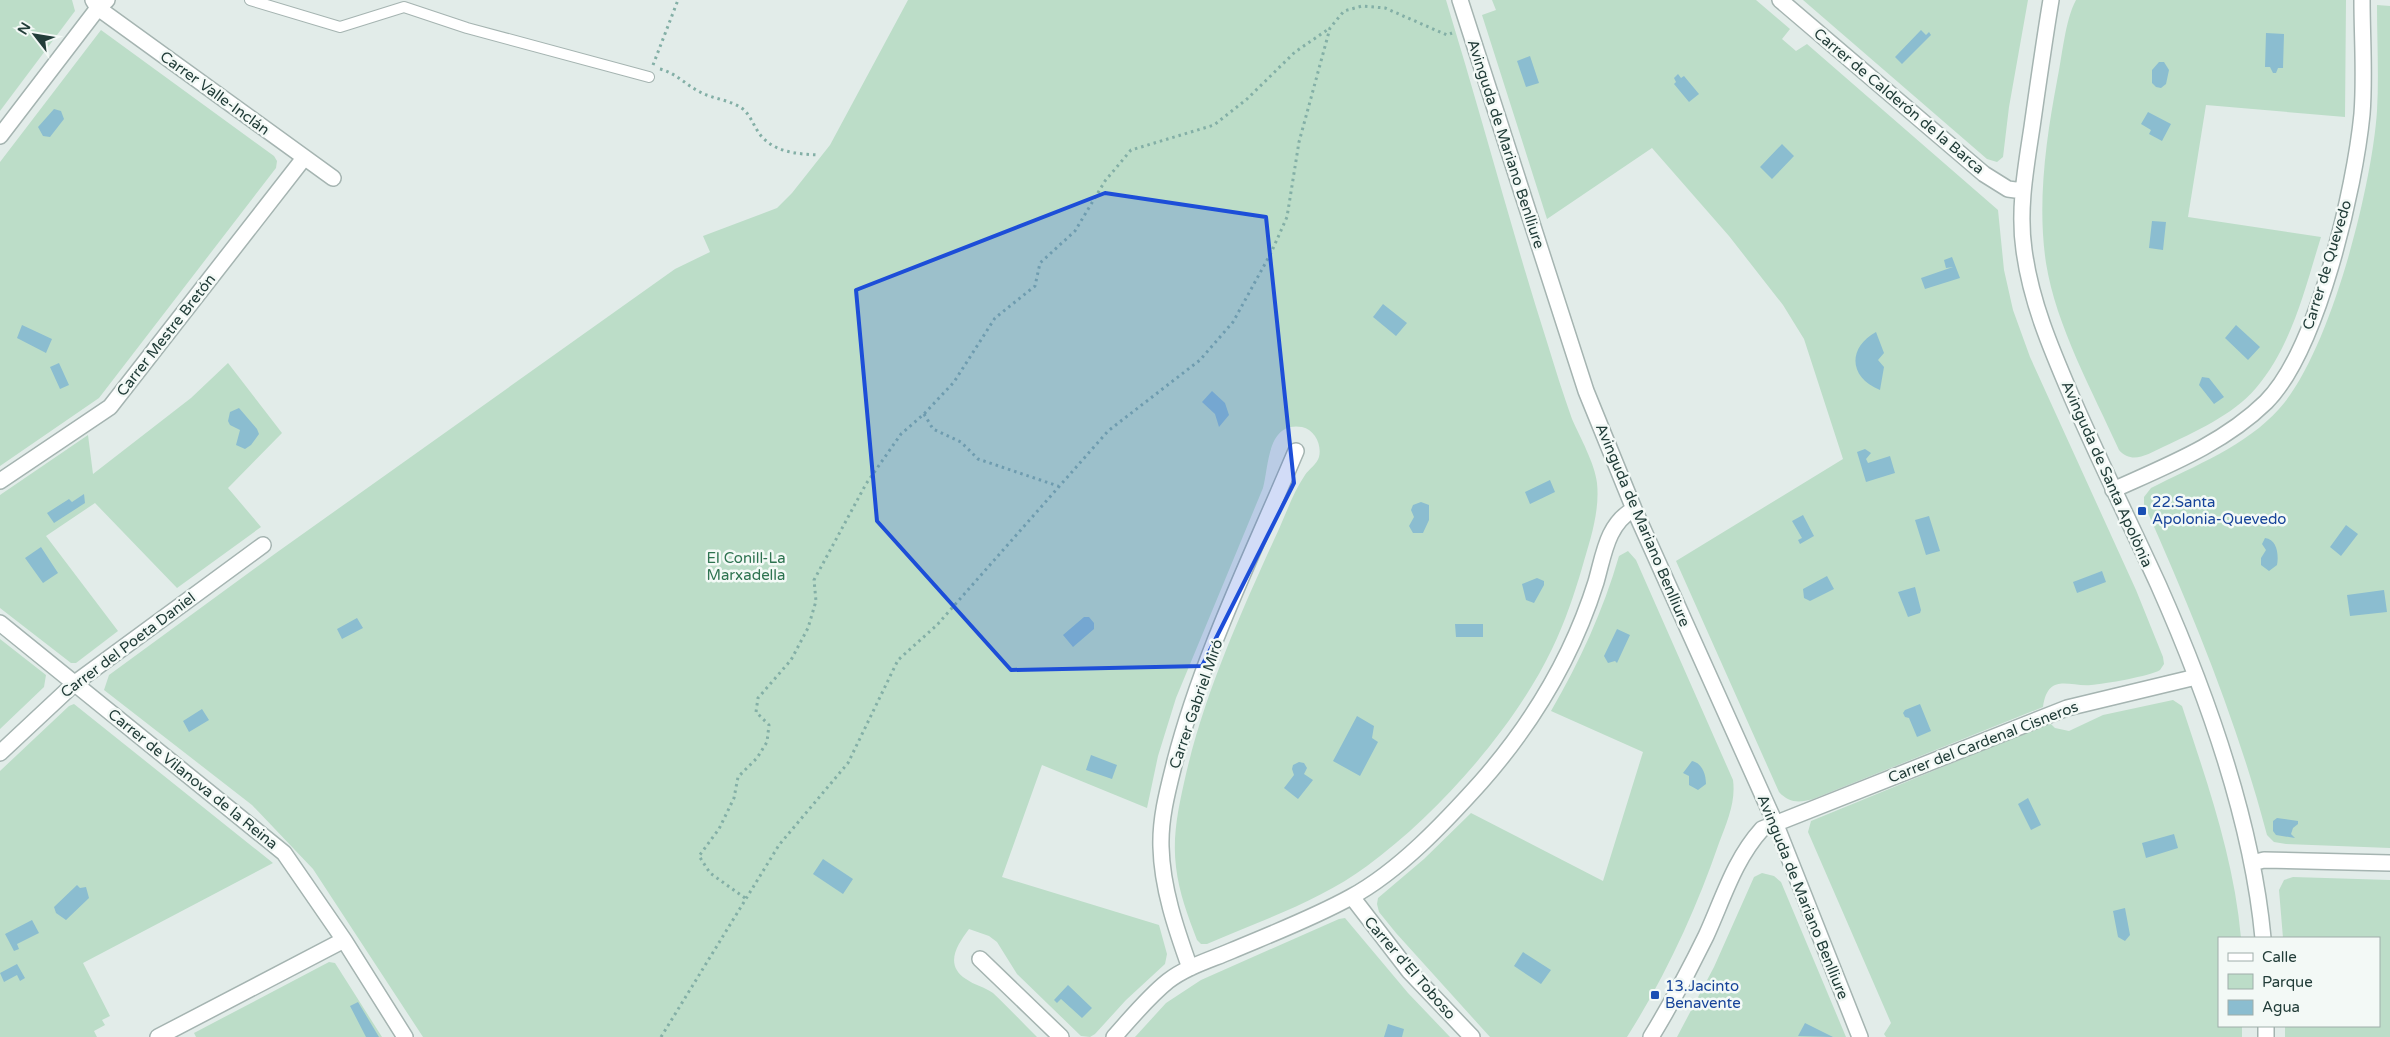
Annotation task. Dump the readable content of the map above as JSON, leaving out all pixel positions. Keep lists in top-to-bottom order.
{
  "streets": {
    "street": [
      "Carrer Valle-Inclán",
      "Carrer de Calderón de la Barca",
      "Avinguda de Mariano Benlliure",
      "Carrer de Quevedo",
      "Carrer Mestre Bretón",
      "Avinguda de Santa Apolònia",
      "Carrer del Poeta Daniel",
      "Carrer Gabriel Miró",
      "Carrer del Cardenal Cisneros",
      "Carrer de Vilanova de la Reina",
      "Carrer d'El Toboso"
    ]
  },
  "crossings": [
    ["Carrer Valle-Inclán", "Carrer Mestre Bretón"],
    ["Carrer de Calderón de la Barca", "Avinguda de Santa Apolònia"],
    ["Avinguda de Mariano Benlliure", "Carrer del Cardenal Cisneros"],
    ["Carrer de Quevedo", "Avinguda de Santa Apolònia"],
    ["Avinguda de Santa Apolònia", "Carrer del Cardenal Cisneros"],
    ["Carrer del Poeta Daniel", "Carrer de Vilanova de la Reina"]
  ],
  "parks": ["El Conill-La Marxadella"],
  "places": {
    "transit": ["22.Santa Apolonia-Quevedo", "13.Jacinto Benavente"]
  },
  "legend": ["Calle", "Parque", "Agua"],
  "north": "top left"
}
